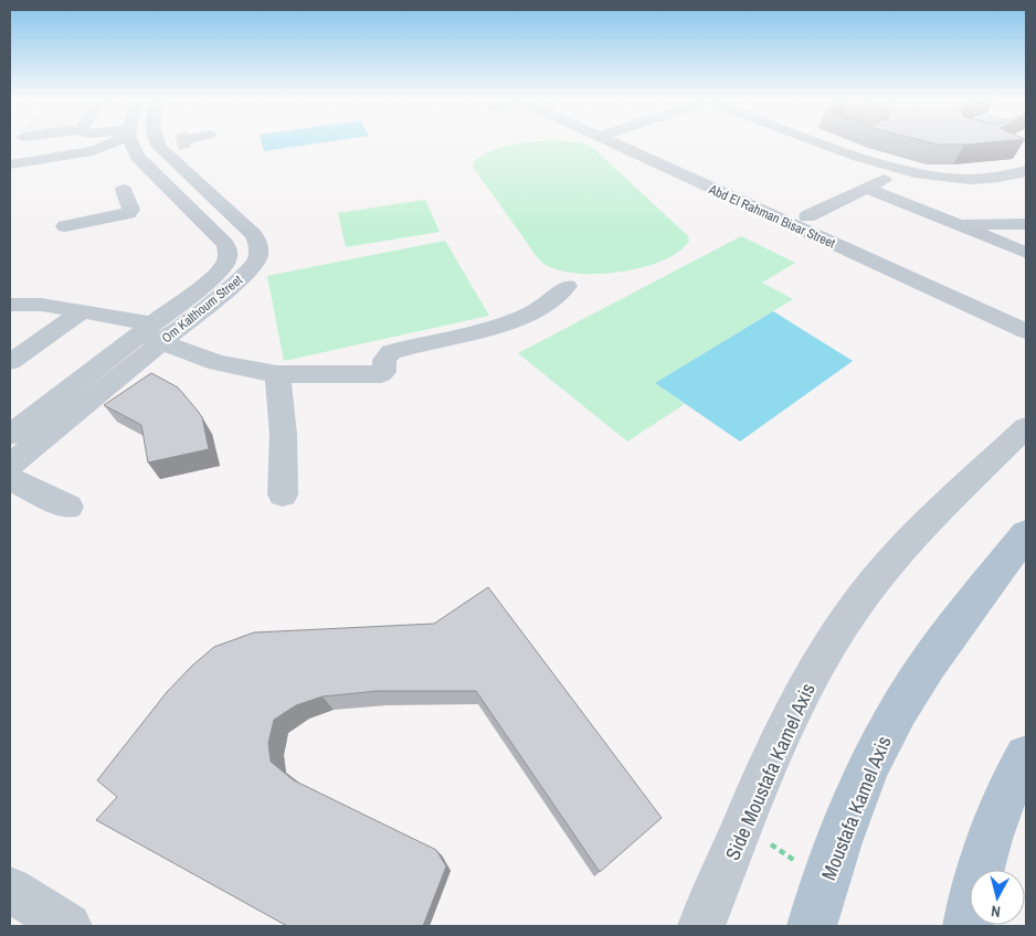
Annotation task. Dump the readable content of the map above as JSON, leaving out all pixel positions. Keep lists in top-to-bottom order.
{
  "streets": {
    "main road": ["Moustafa Kamel Axis"],
    "street": ["Abd El Rahman Bisar Street", "Om Kalthoum Street", "Side Moustafa Kamel Axis"]
  },
  "north": "bottom"
}
